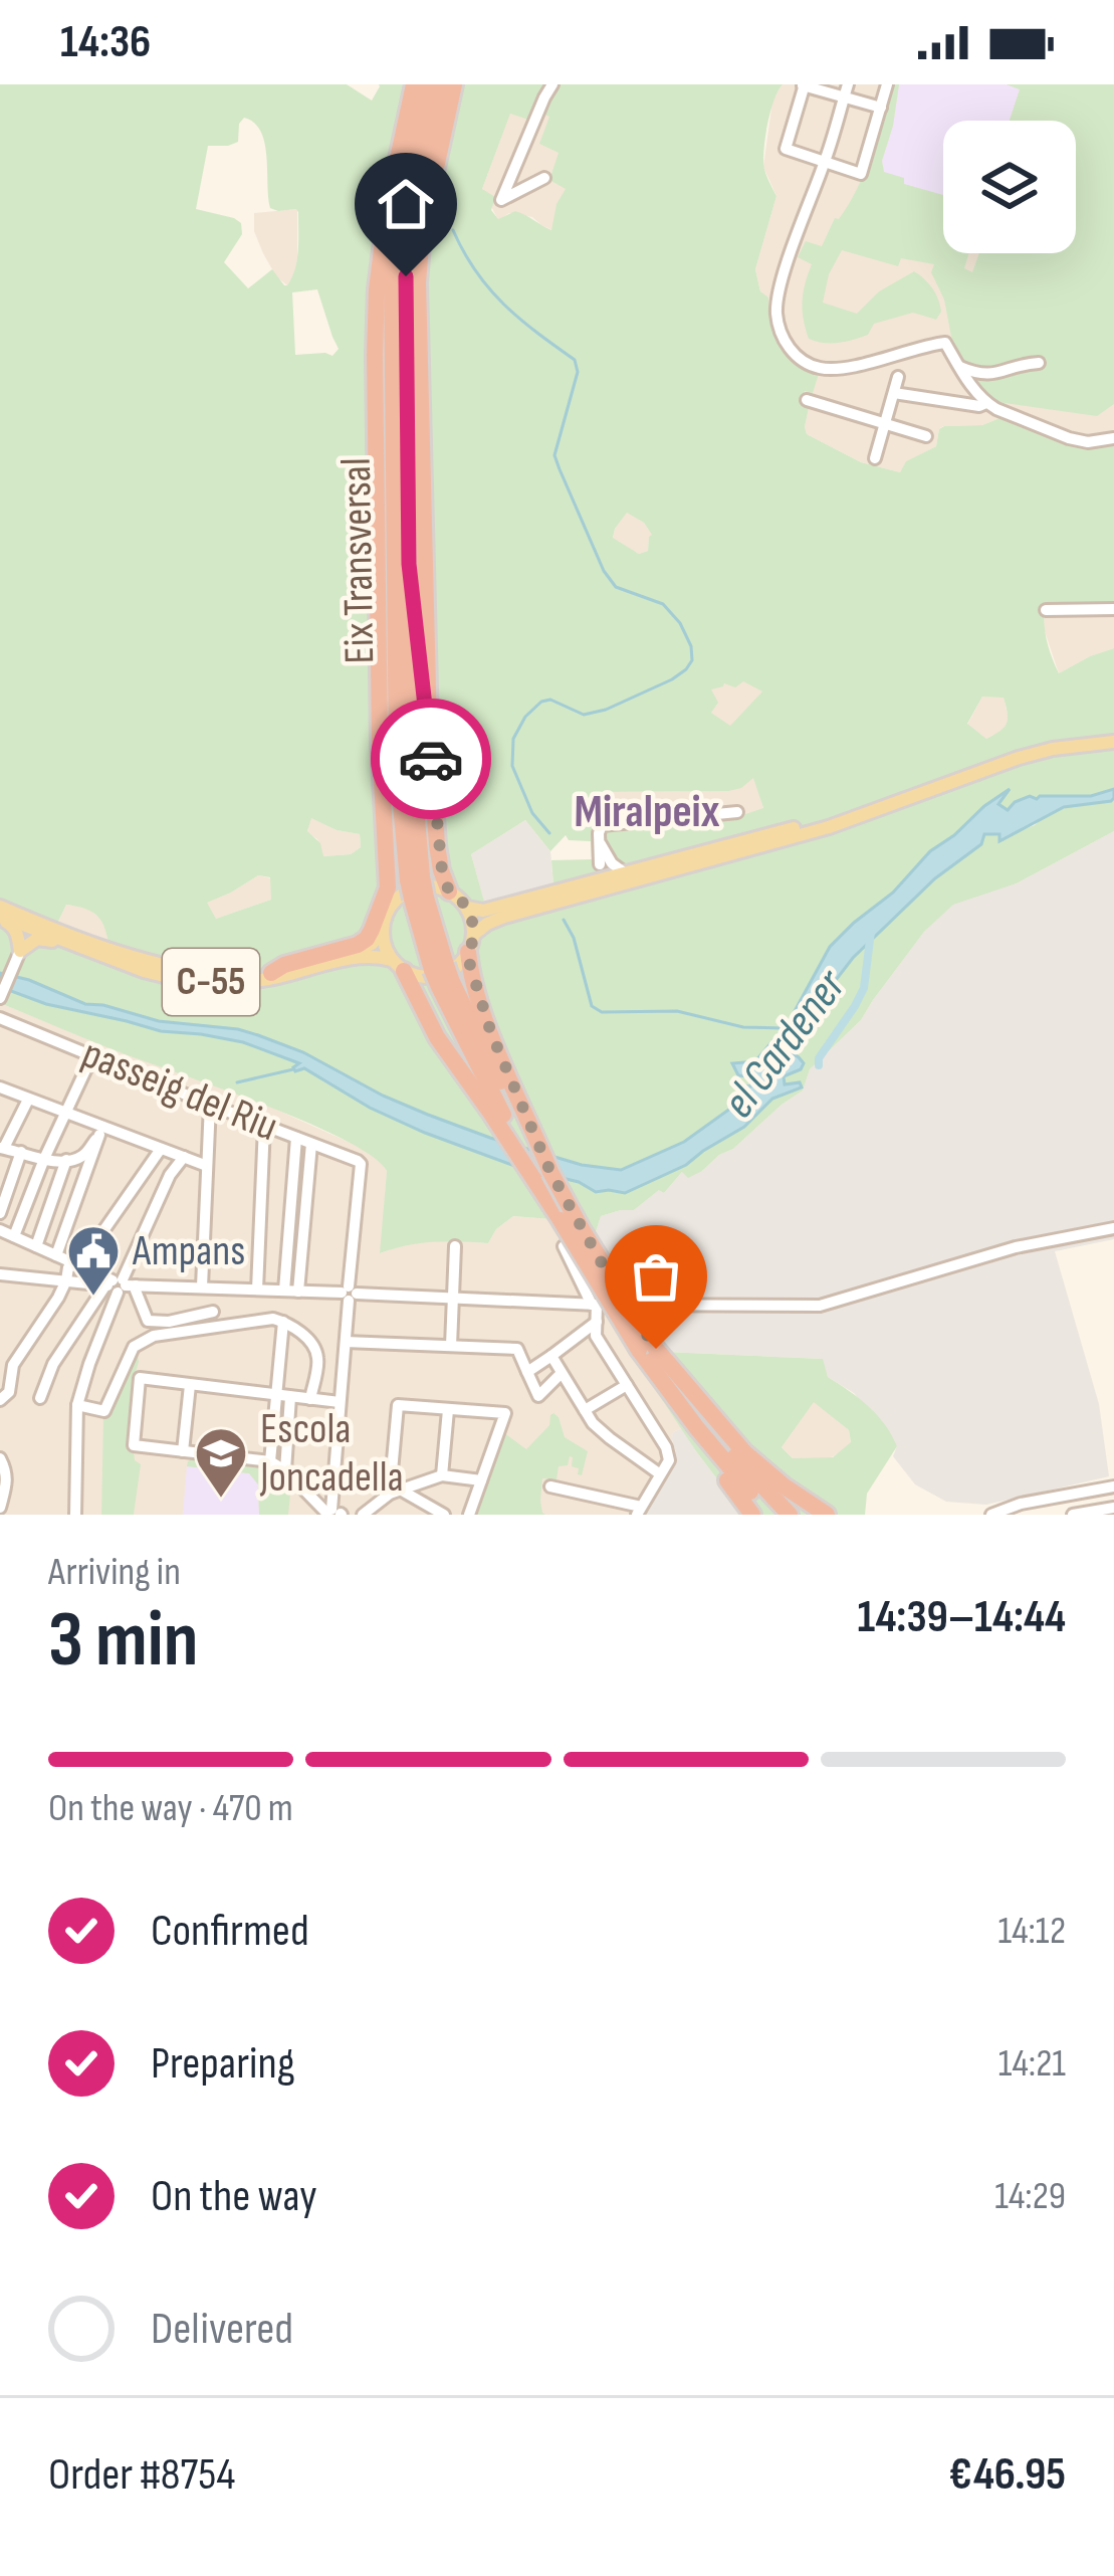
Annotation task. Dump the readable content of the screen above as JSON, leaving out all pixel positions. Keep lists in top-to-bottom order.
{
  "streets": {
    "highway": ["Eix Transversal"],
    "main road": ["C-55"],
    "street": ["passeig del Riu"]
  },
  "districts": ["Miralpeix"],
  "water": ["el Cardener"],
  "places": {
    "public building": ["Ampans"],
    "school or university": ["Escola Joncadella"]
  },
  "page": {
    "status": "14:36",
    "heading": ["3 min", "Arriving in", "14:39–14:44"],
    "panel": ["Order #8754", "€46.95"],
    "bar": "On the way · 470 m",
    "list": [
      ["Confirmed", "14:12"],
      ["Preparing", "14:21"],
      ["On the way", "14:29"],
      "Delivered"
    ]
  }
}
